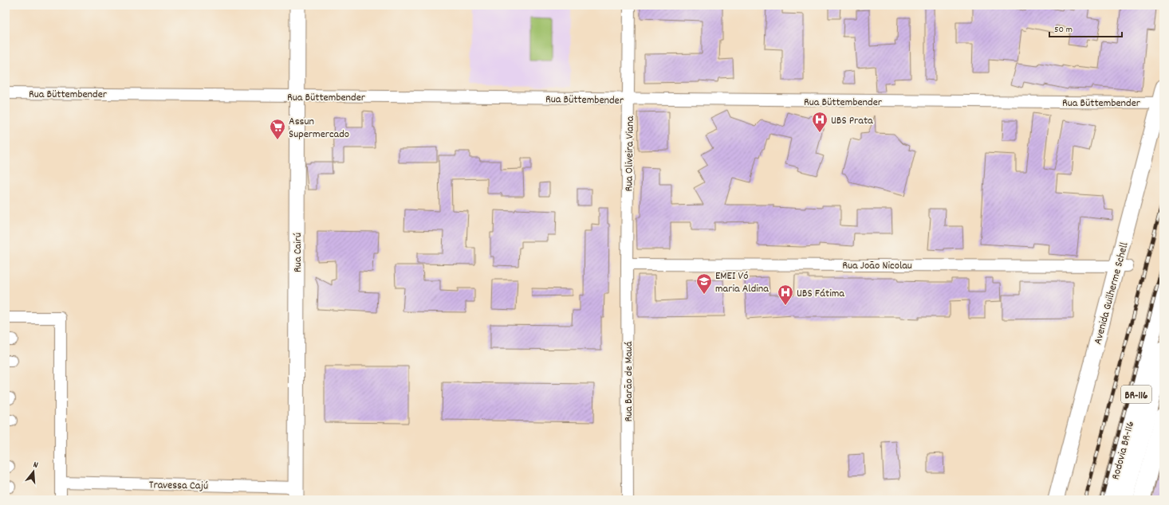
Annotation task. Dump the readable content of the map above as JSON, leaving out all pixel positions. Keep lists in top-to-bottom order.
{
  "streets": {
    "highway": ["BR-116", "Rodovia BR-116"],
    "main road": ["Rua Cairú", "Avenida Guilherme Schell"],
    "street": [
      "Rua Büttembender",
      "Rua Oliveira Viana",
      "Rua João Nicolau",
      "Rua Barão de Mauá",
      "Travessa Cajú"
    ]
  },
  "crossings": [
    ["Rua Büttembender", "Rua Oliveira Viana"],
    ["Rua Büttembender", "Rua Cairú"],
    ["Rua Büttembender", "Avenida Guilherme Schell"],
    ["Rua Oliveira Viana", "Rua João Nicolau"],
    ["Rua Oliveira Viana", "Rua Barão de Mauá"],
    ["Rua Cairú", "Travessa Cajú"],
    ["Rua João Nicolau", "Avenida Guilherme Schell"],
    ["Rua João Nicolau", "Rua Barão de Mauá"]
  ],
  "places": {
    "hospital": ["UBS Prata", "UBS Fátima"],
    "supermarket": ["Assun Supermercado"],
    "school or university": ["EMEI Vó maria Aldina"]
  },
  "scale_bar": "50 m",
  "north": "top"
}
